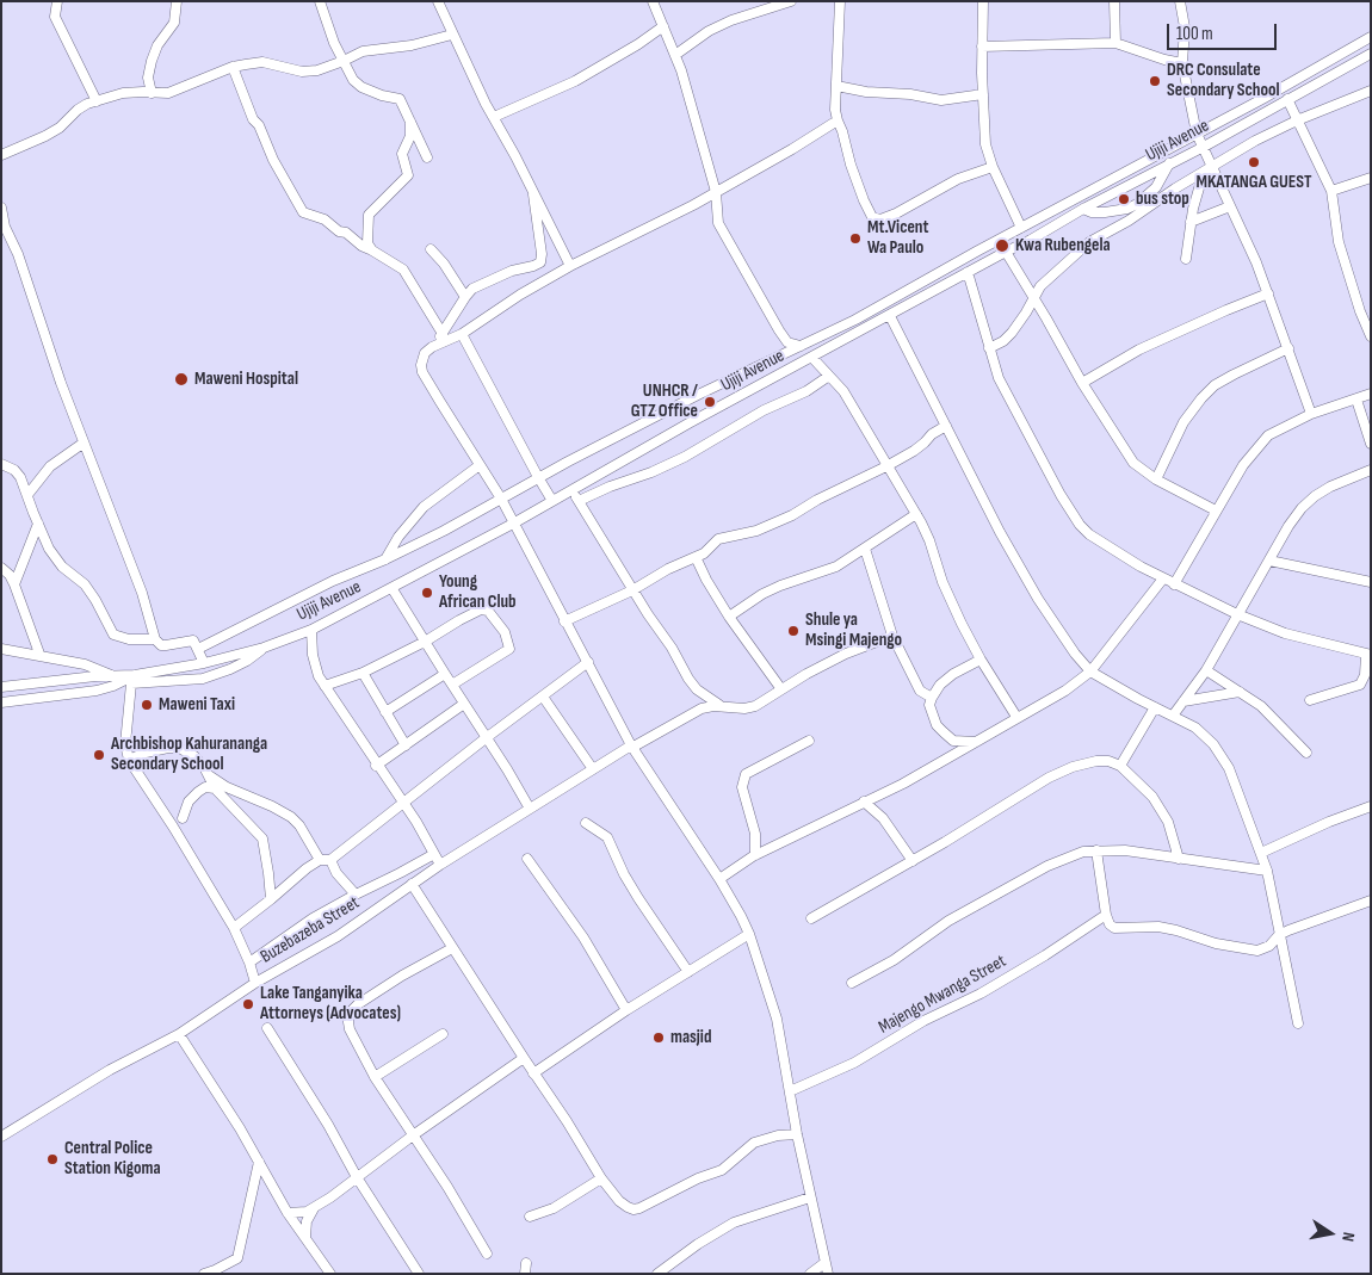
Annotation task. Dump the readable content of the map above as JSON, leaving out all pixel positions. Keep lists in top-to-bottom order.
{
  "streets": {
    "street": ["Ujiji Avenue", "Buzebazeba Street", "Majengo Mwanga Street"]
  },
  "places": [
    "DRC Consulate Secondary School",
    "MKATANGA GUEST",
    "bus stop",
    "Mt.Vicent Wa Paulo",
    "Kwa Rubengela",
    "Maweni Hospital",
    "UNHCR / GTZ Office",
    "Young African Club",
    "Shule ya Msingi Majengo",
    "Maweni Taxi",
    "Archbishop Kahurananga Secondary School",
    "Lake Tanganyika Attorneys (Advocates)",
    "masjid",
    "Central Police Station Kigoma"
  ],
  "scale_bar": "100 m",
  "north": "right"
}
